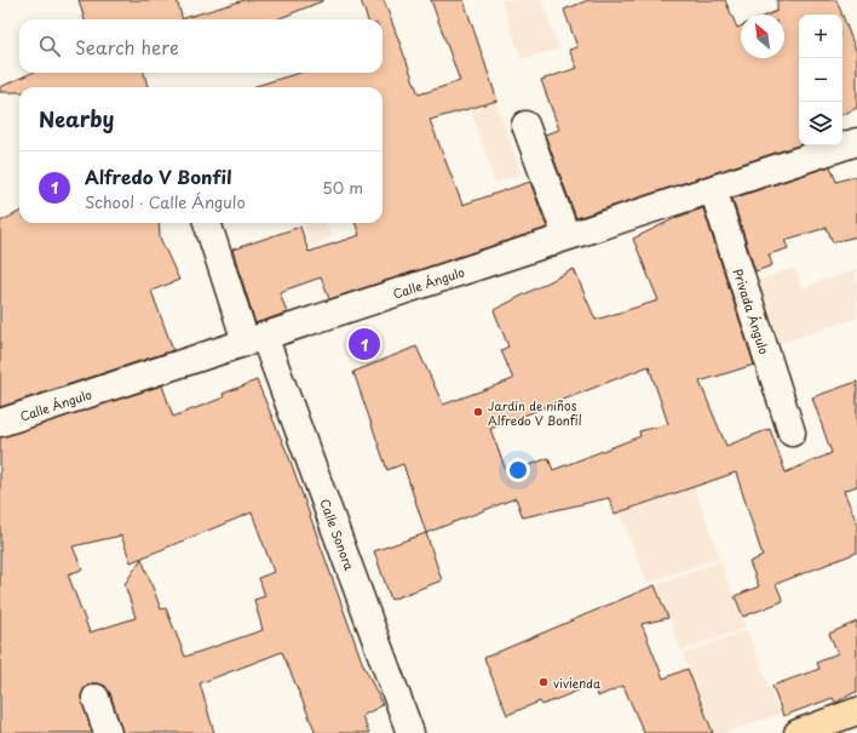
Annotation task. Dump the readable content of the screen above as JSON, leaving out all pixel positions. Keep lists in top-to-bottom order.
{
  "streets": {
    "street": ["Calle Ángulo", "Privada Ángulo", "Calle Sonora"]
  },
  "crossings": [
    ["Calle Ángulo", "Privada Ángulo"],
    ["Calle Ángulo", "Calle Sonora"]
  ],
  "places": ["Jardin de niños Alfredo V Bonfil", "vivienda"],
  "north": "top left",
  "page": {
    "map_buttons": ["+", "−"],
    "search": "Search here",
    "heading": "Nearby",
    "list": [
      {
        "mark": "1",
        "name": "Alfredo V Bonfil",
        "note": "School · Calle Ángulo",
        "value": "50 m"
      }
    ],
    "pins": "1"
  }
}
